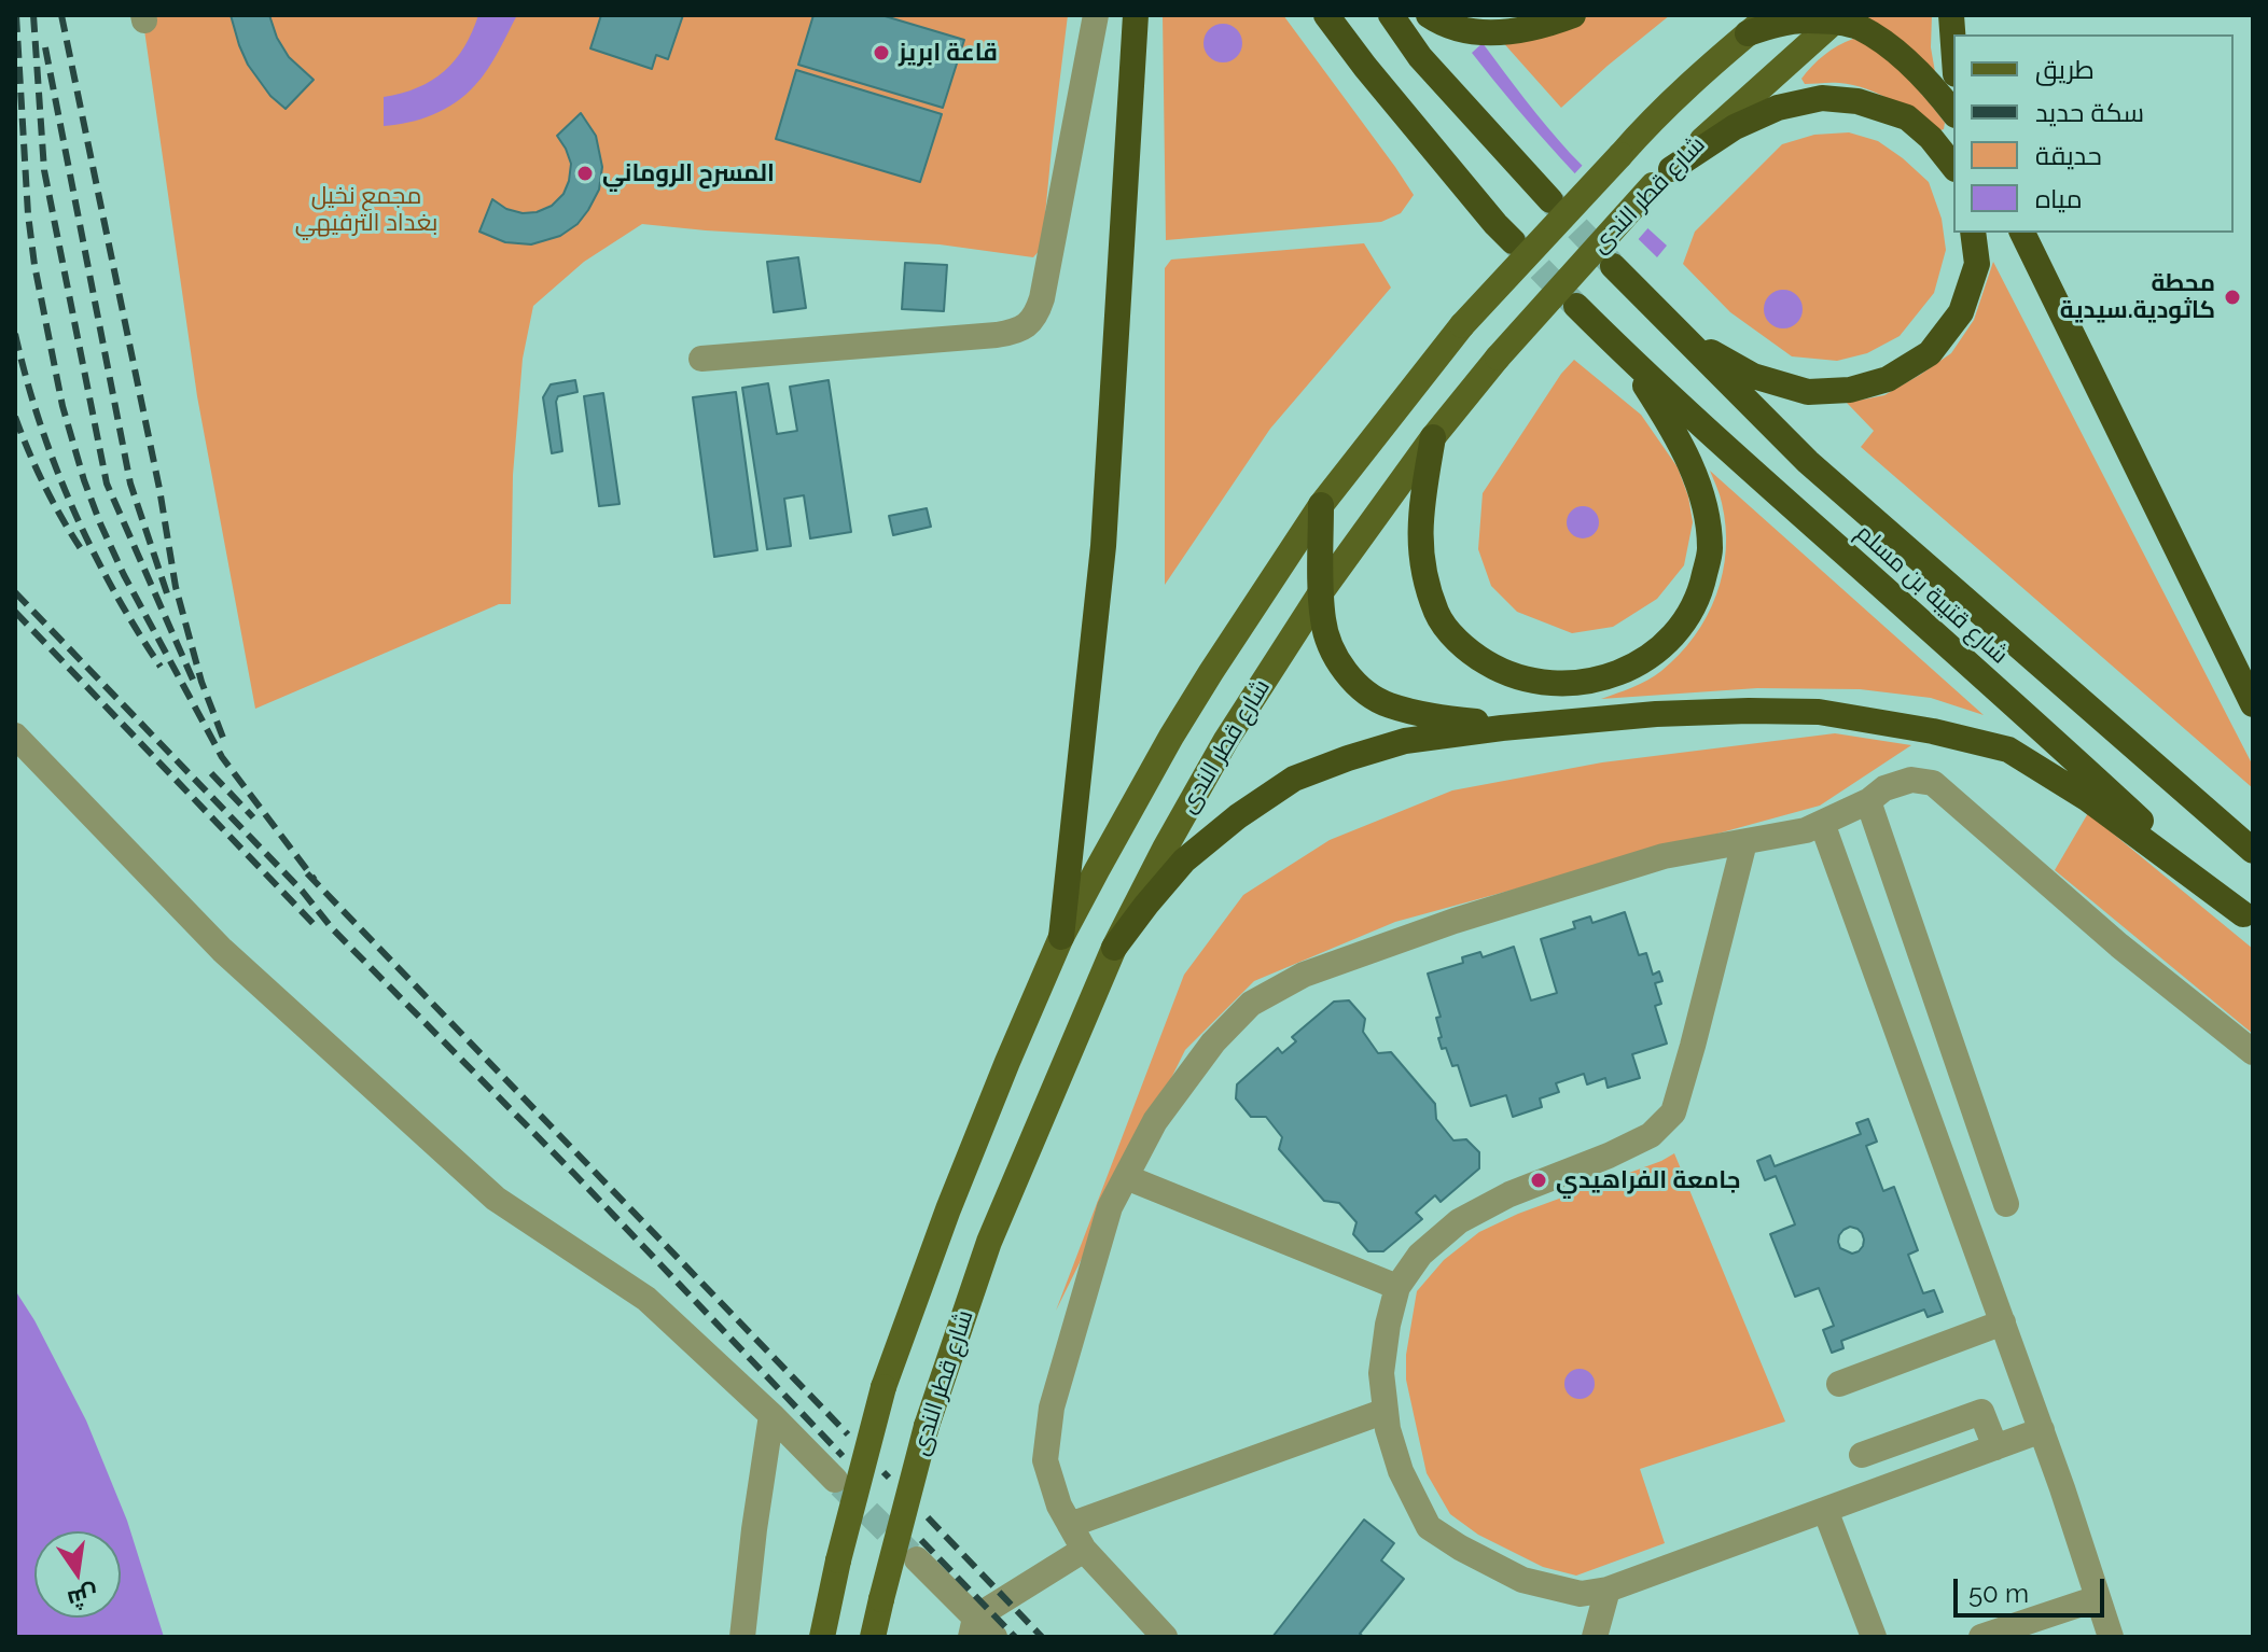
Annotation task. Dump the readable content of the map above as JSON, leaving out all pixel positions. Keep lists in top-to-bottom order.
{
  "streets": {
    "highway": ["شارع قتيبة بن مسلم"],
    "main road": ["شارع قطر الندى"]
  },
  "parks": ["مجمع نخيل بغداد الترفيهي"],
  "places": [
    "قاعة ابريز",
    "المسرح الروماني",
    "محطة كاثودية.سيدية",
    "جامعة الفراهيدي"
  ],
  "legend": [
    "طريق",
    "سكة حديد",
    "حديقة",
    "مياه"
  ],
  "scale_bar": "50 m",
  "north": "bottom"
}
